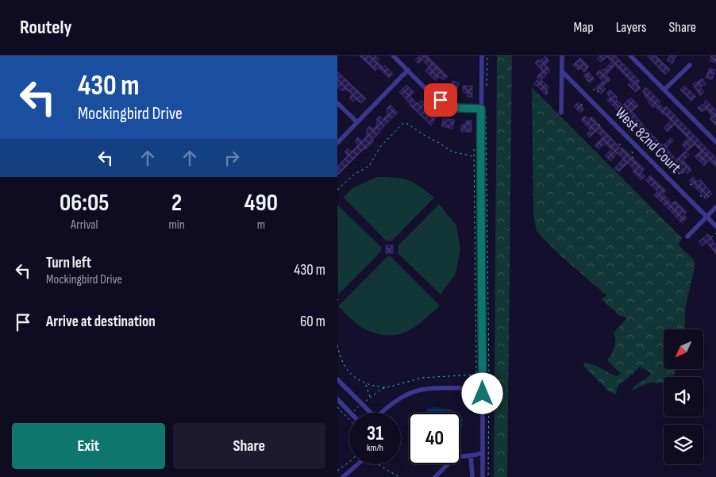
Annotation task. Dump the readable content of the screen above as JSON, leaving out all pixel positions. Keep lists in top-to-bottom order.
{
  "streets": {
    "street": ["West 82nd Court"]
  },
  "north": "bottom left",
  "page": {
    "header": "Routely",
    "nav": ["Map", "Layers", "Share"],
    "turn": ["430 m", "Mockingbird Drive"],
    "eta": [
      "06:05",
      "Arrival",
      "2",
      "min",
      "490",
      "m"
    ],
    "list": [
      {
        "name": "Turn left",
        "note": "Mockingbird Drive",
        "value": "430 m"
      },
      {
        "name": "Arrive at destination",
        "value": "60 m"
      }
    ],
    "speed": "31 km/h",
    "limit": "40",
    "buttons": ["Exit", "Share"]
  }
}
